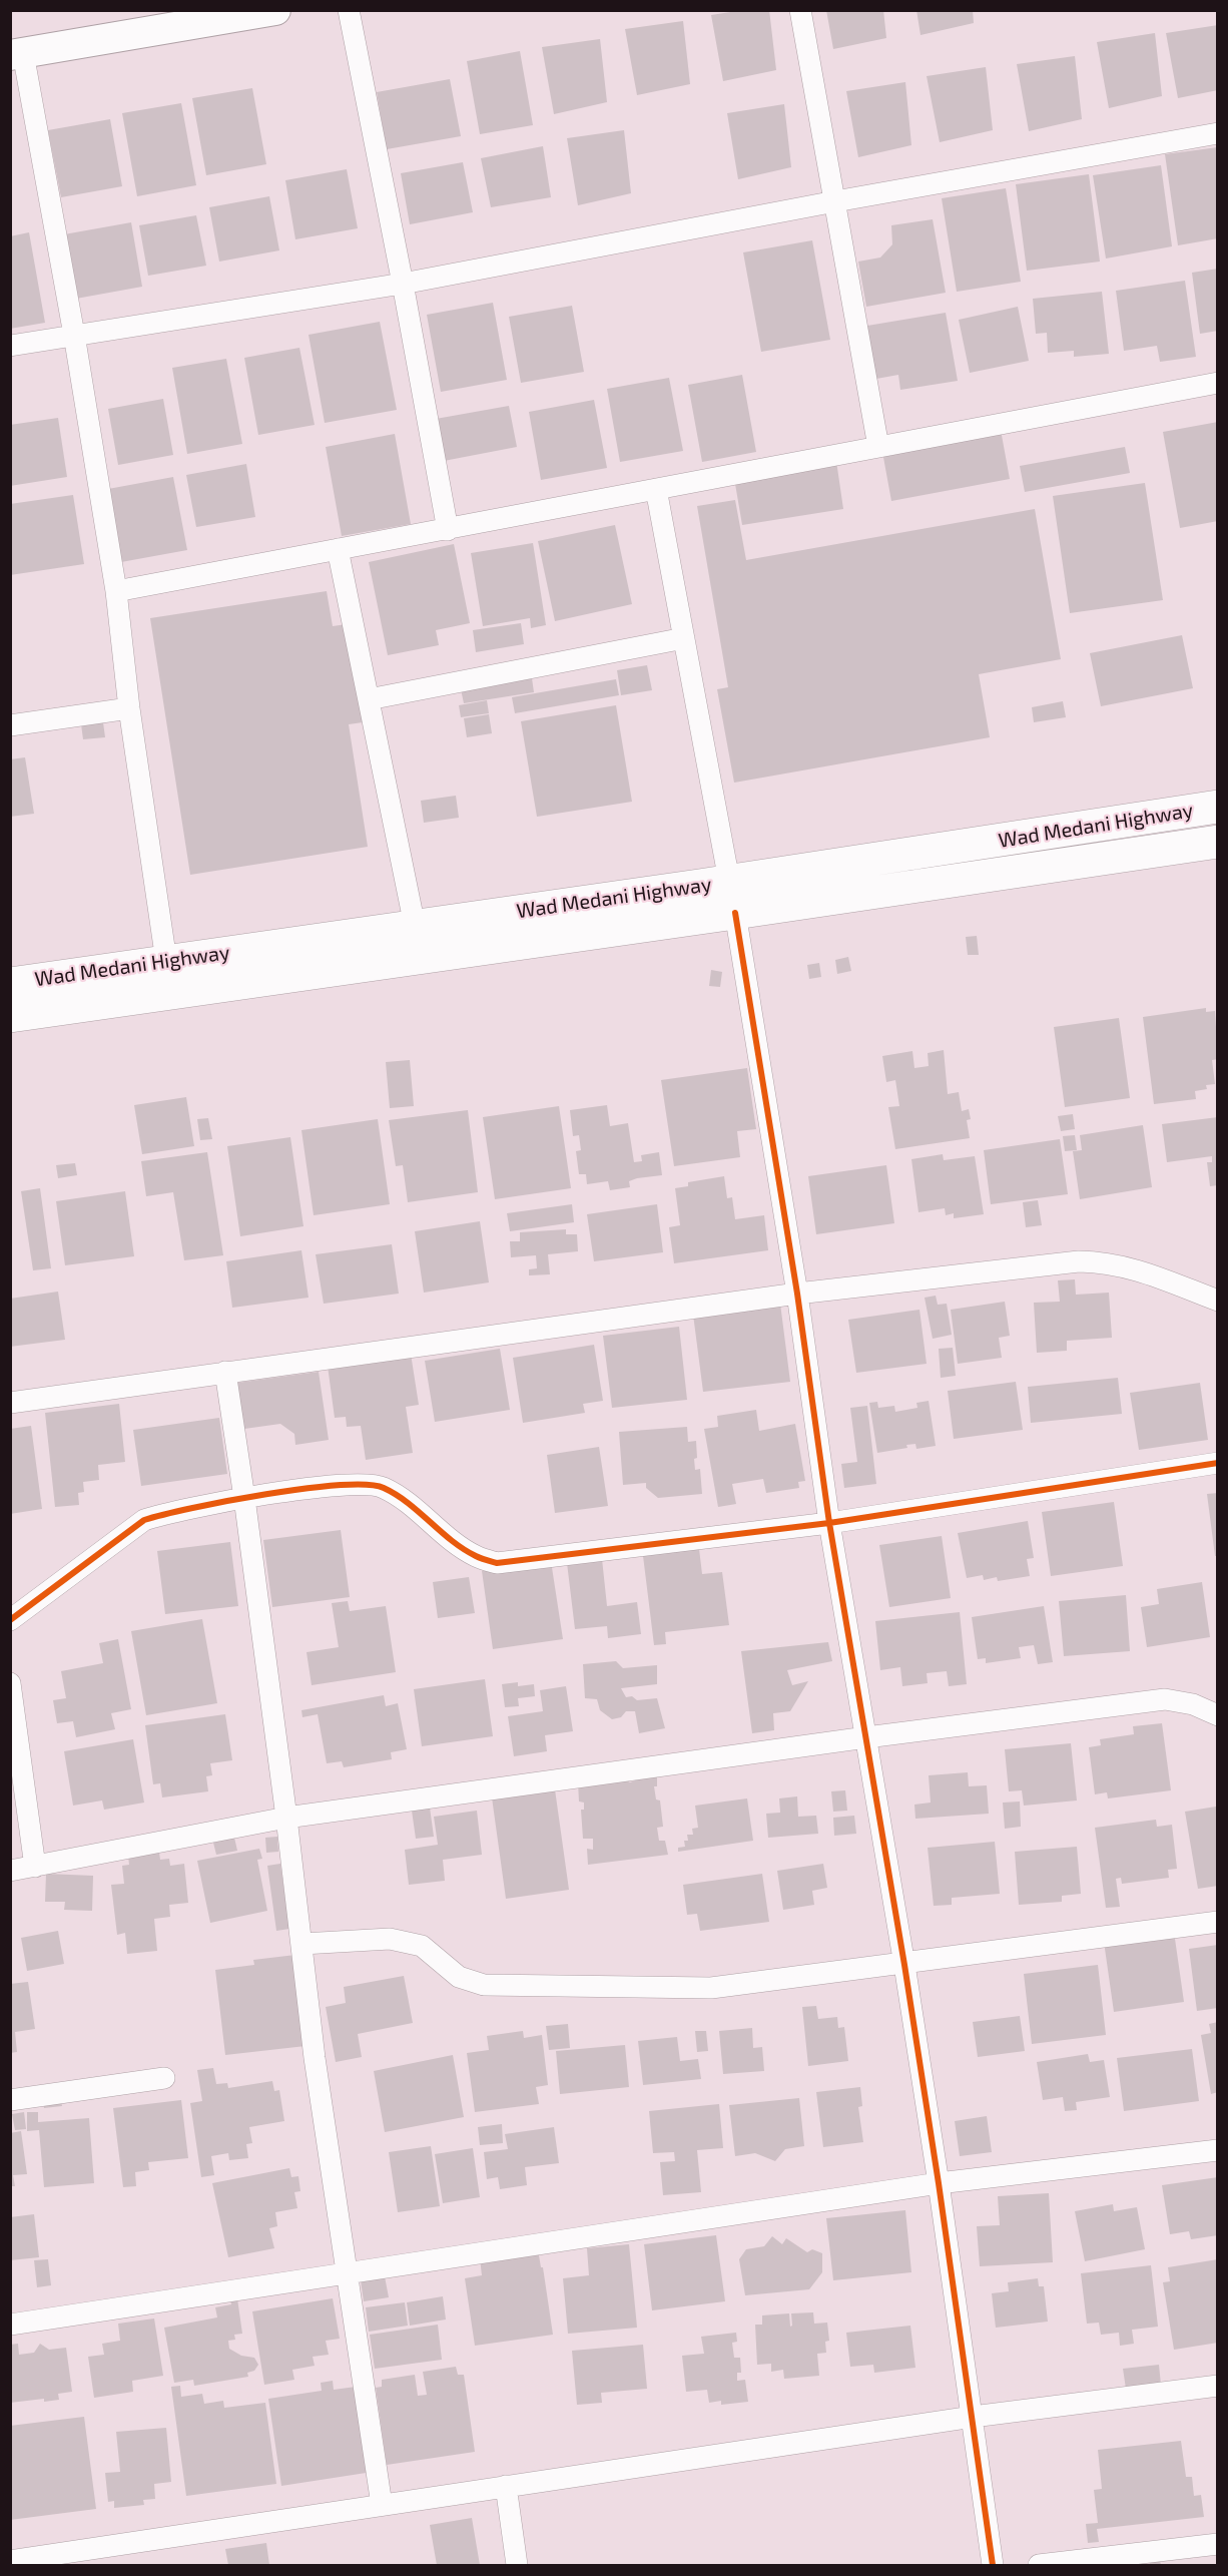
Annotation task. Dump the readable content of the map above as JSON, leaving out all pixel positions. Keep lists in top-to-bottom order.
{
  "streets": {
    "highway": ["Wad Medani Highway"]
  }
}
